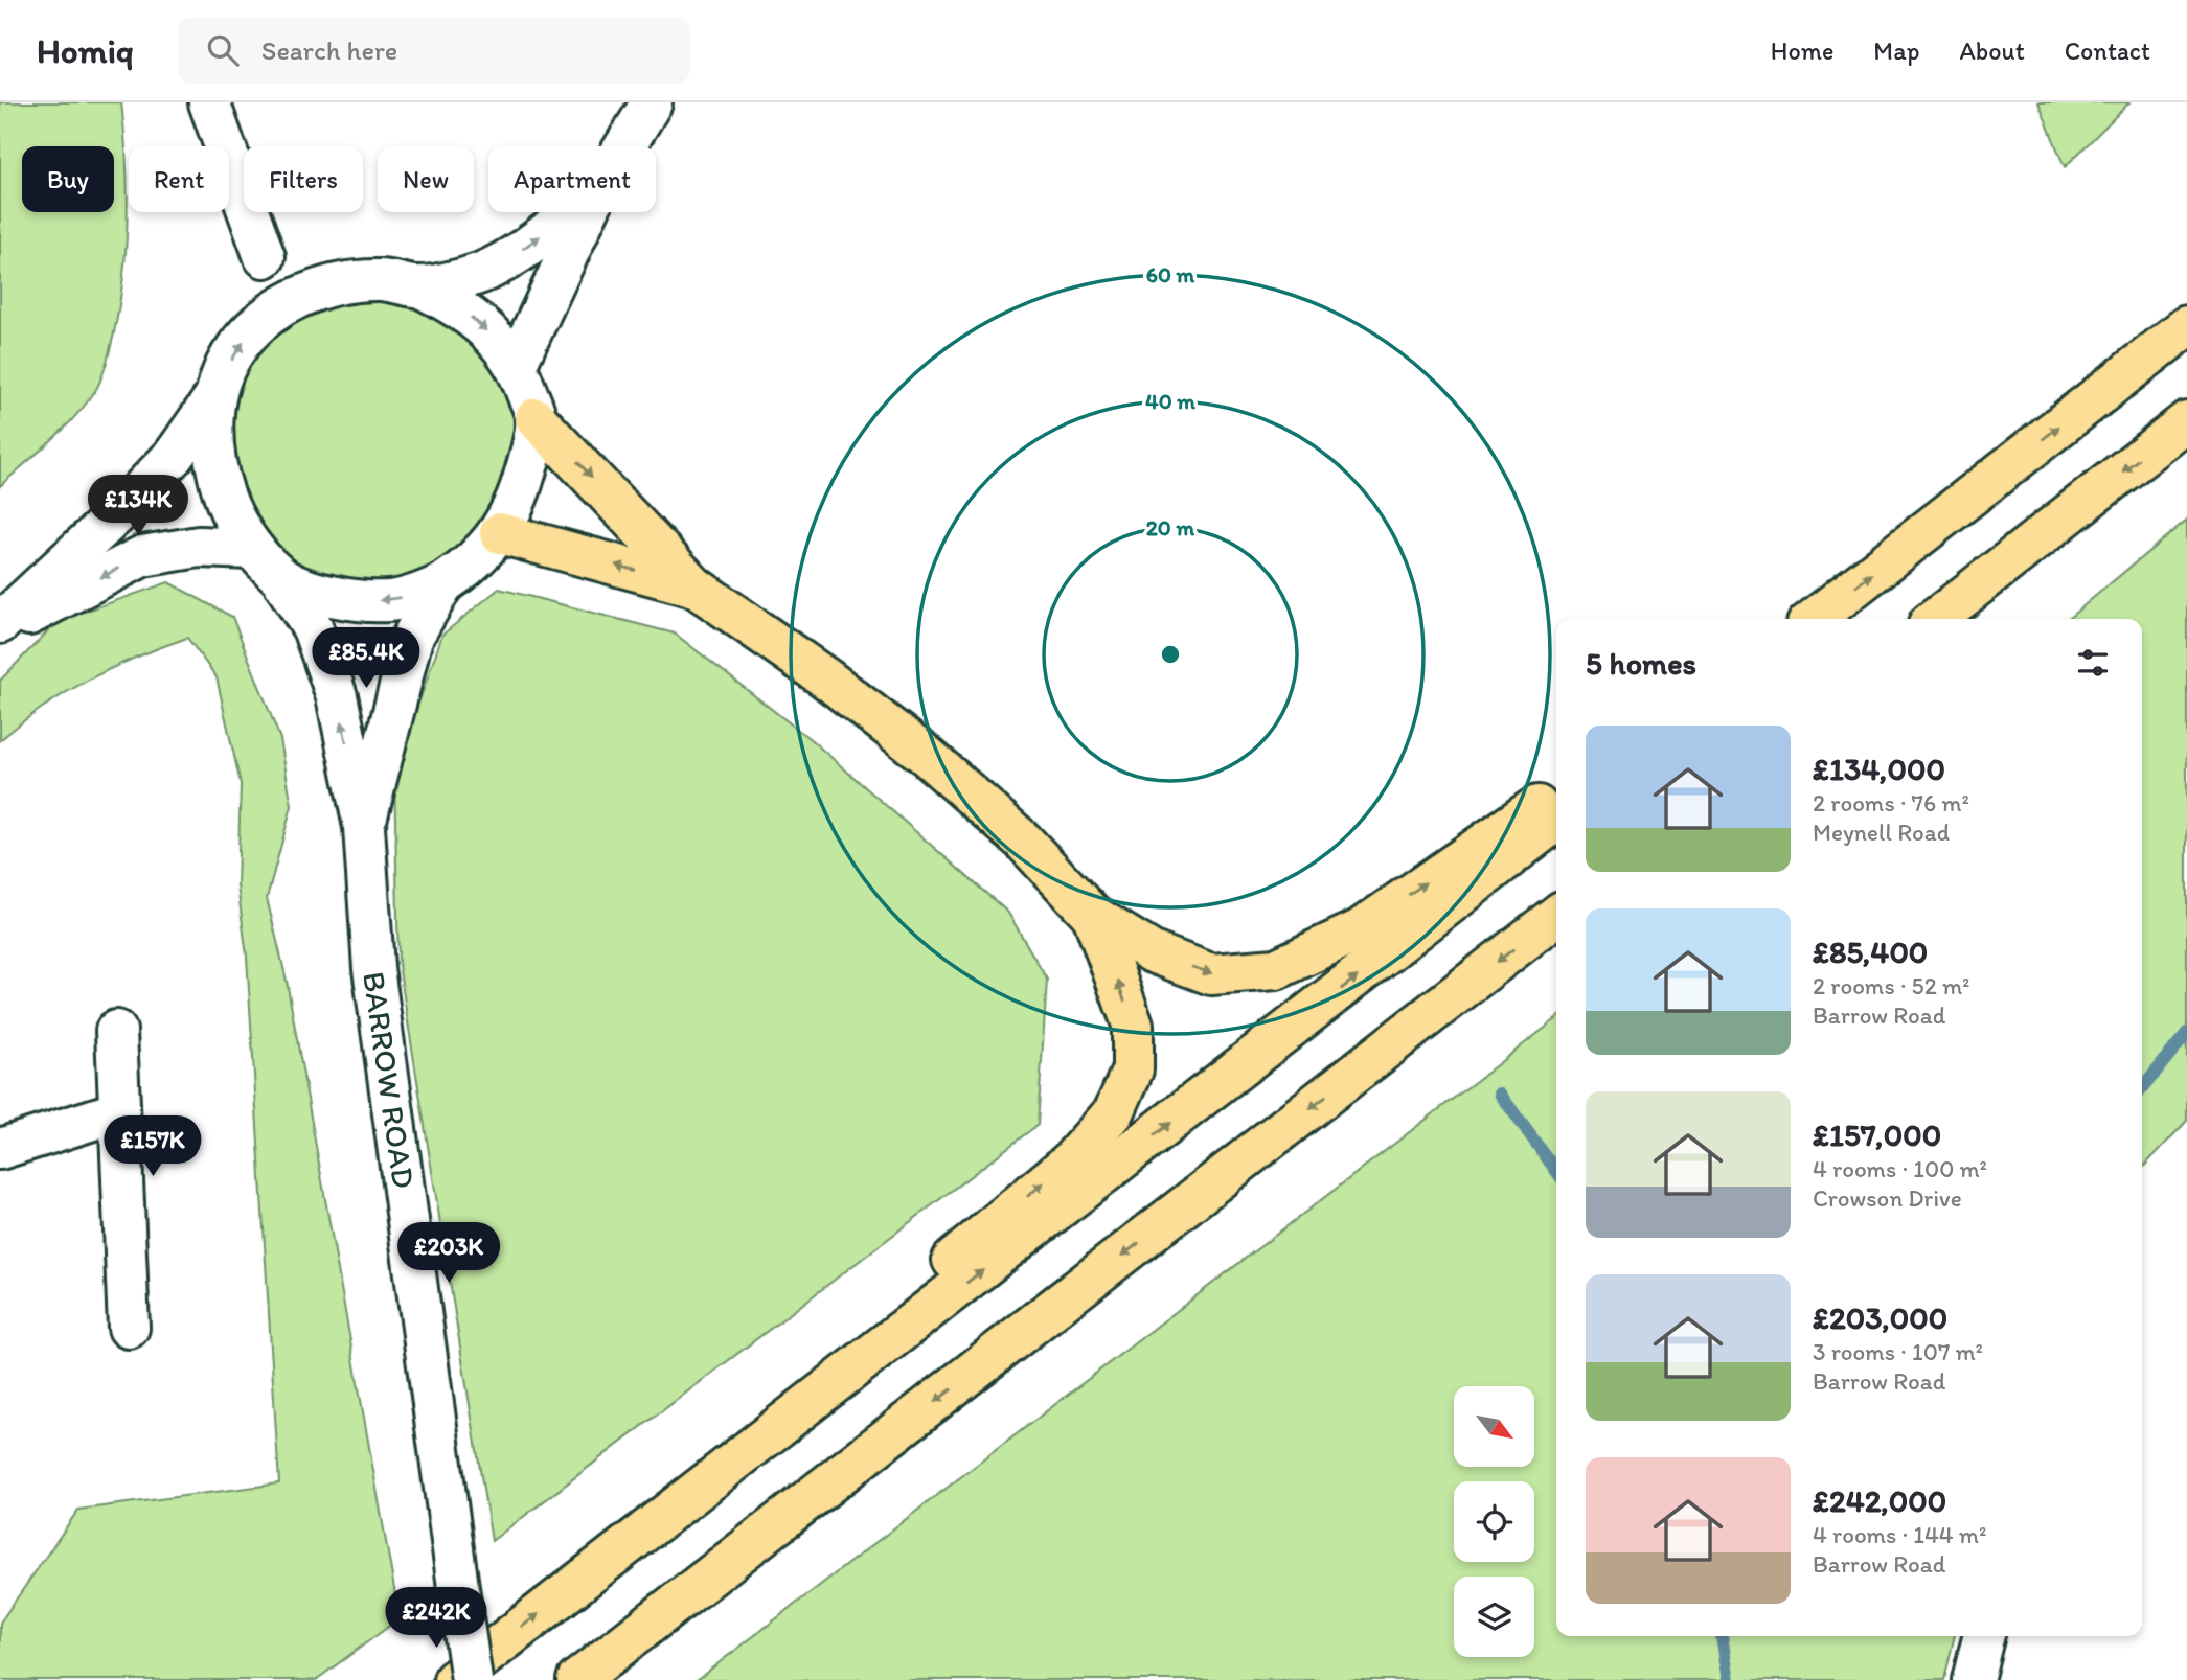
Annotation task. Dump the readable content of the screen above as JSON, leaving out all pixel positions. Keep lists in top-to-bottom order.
{
  "streets": {
    "street": ["BARROW ROAD"]
  },
  "north": "bottom right",
  "page": {
    "header": "Homiq",
    "search": "Search here",
    "nav": [
      "Home",
      "Map",
      "About",
      "Contact"
    ],
    "chip": [
      "Buy",
      "Rent",
      "Filters",
      "New",
      "Apartment"
    ],
    "price": [
      "£134K",
      "£85.4K",
      "£157K",
      "£203K",
      "£242K"
    ],
    "heading": "5 homes",
    "list": [
      {
        "name": "£134,000",
        "note": "2 rooms · 76 m² · Meynell Road"
      },
      {
        "name": "£85,400",
        "note": "2 rooms · 52 m² · Barrow Road"
      },
      {
        "name": "£157,000",
        "note": "4 rooms · 100 m² · Crowson Drive"
      },
      {
        "name": "£203,000",
        "note": "3 rooms · 107 m² · Barrow Road"
      },
      {
        "name": "£242,000",
        "note": "4 rooms · 144 m² · Barrow Road"
      }
    ]
  },
  "rings": ["60 m", "40 m", "20 m"]
}
